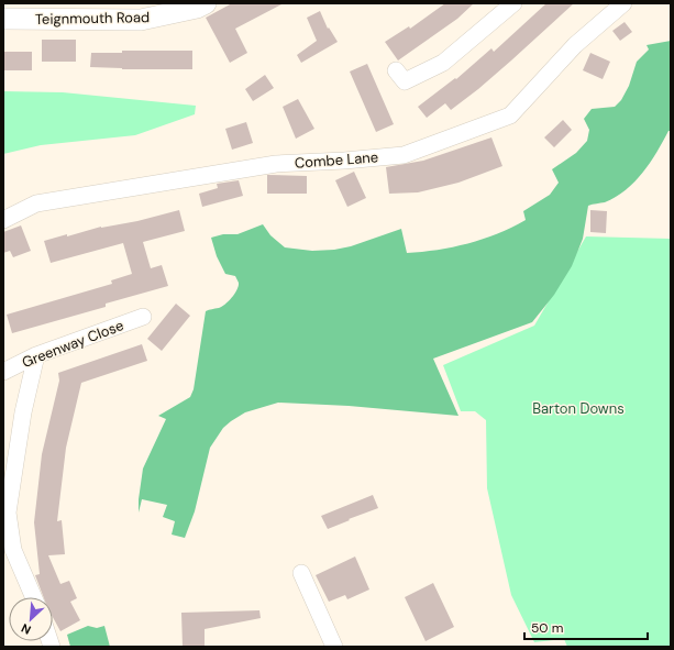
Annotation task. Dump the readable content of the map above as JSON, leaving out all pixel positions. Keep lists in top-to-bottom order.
{
  "streets": {
    "main road": ["Teignmouth Road"],
    "street": ["Combe Lane", "Greenway Close"]
  },
  "parks": ["Barton Downs"],
  "scale_bar": "50 m",
  "north": "bottom left"
}
